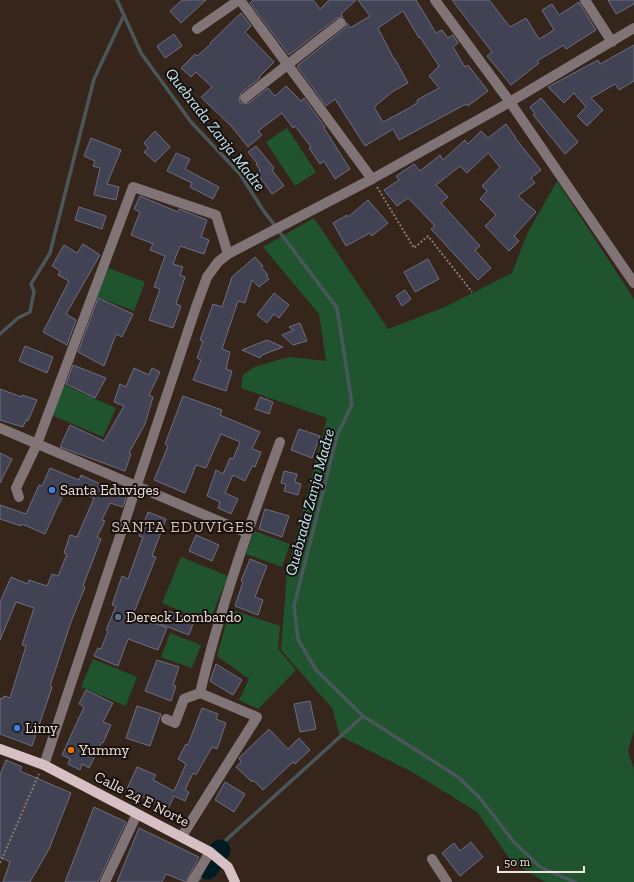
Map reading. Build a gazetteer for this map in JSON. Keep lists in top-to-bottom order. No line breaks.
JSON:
{"streets":{"main road":["Calle 24 E Norte"]},"districts":["SANTA EDUVIGES"],"water":["Quebrada Zanja Madre"],"places":["Santa Eduviges","Dereck Lombardo","Limy","Yummy"],"scale_bar":"50 m"}
